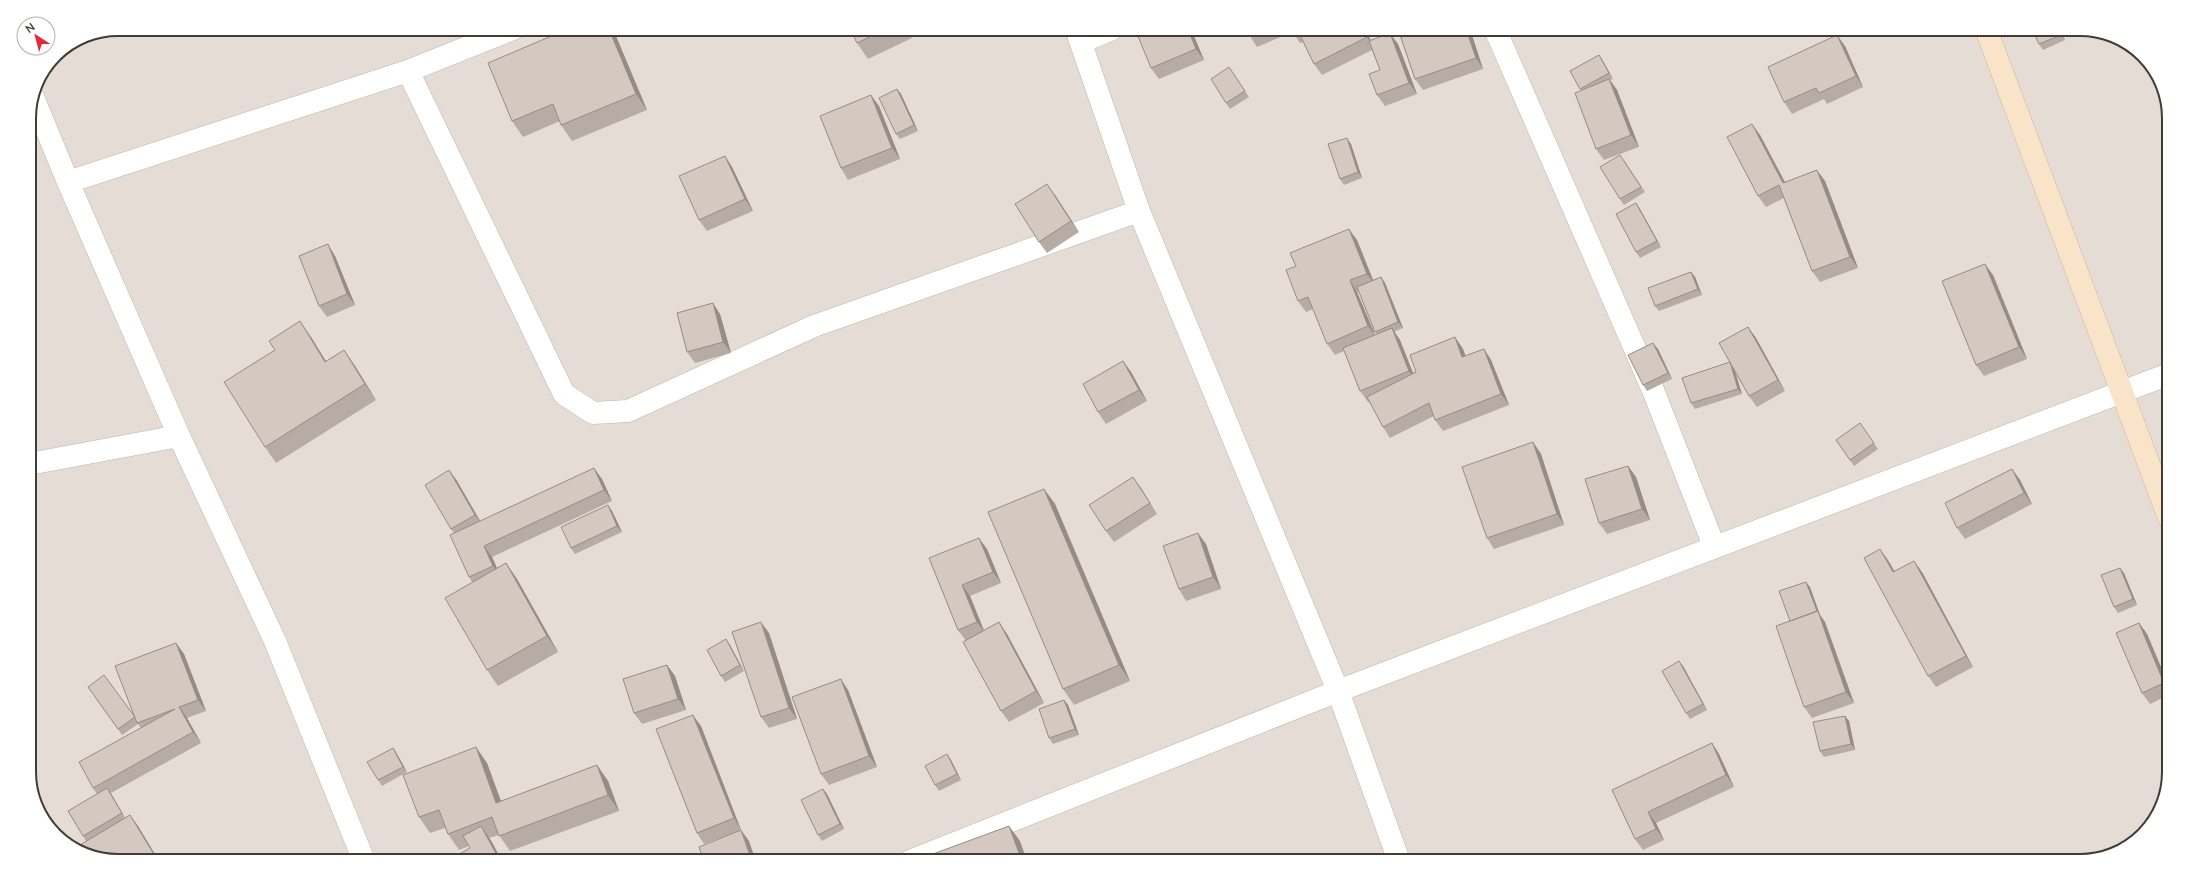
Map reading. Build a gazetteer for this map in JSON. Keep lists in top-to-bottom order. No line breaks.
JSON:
{"north":"top left"}
